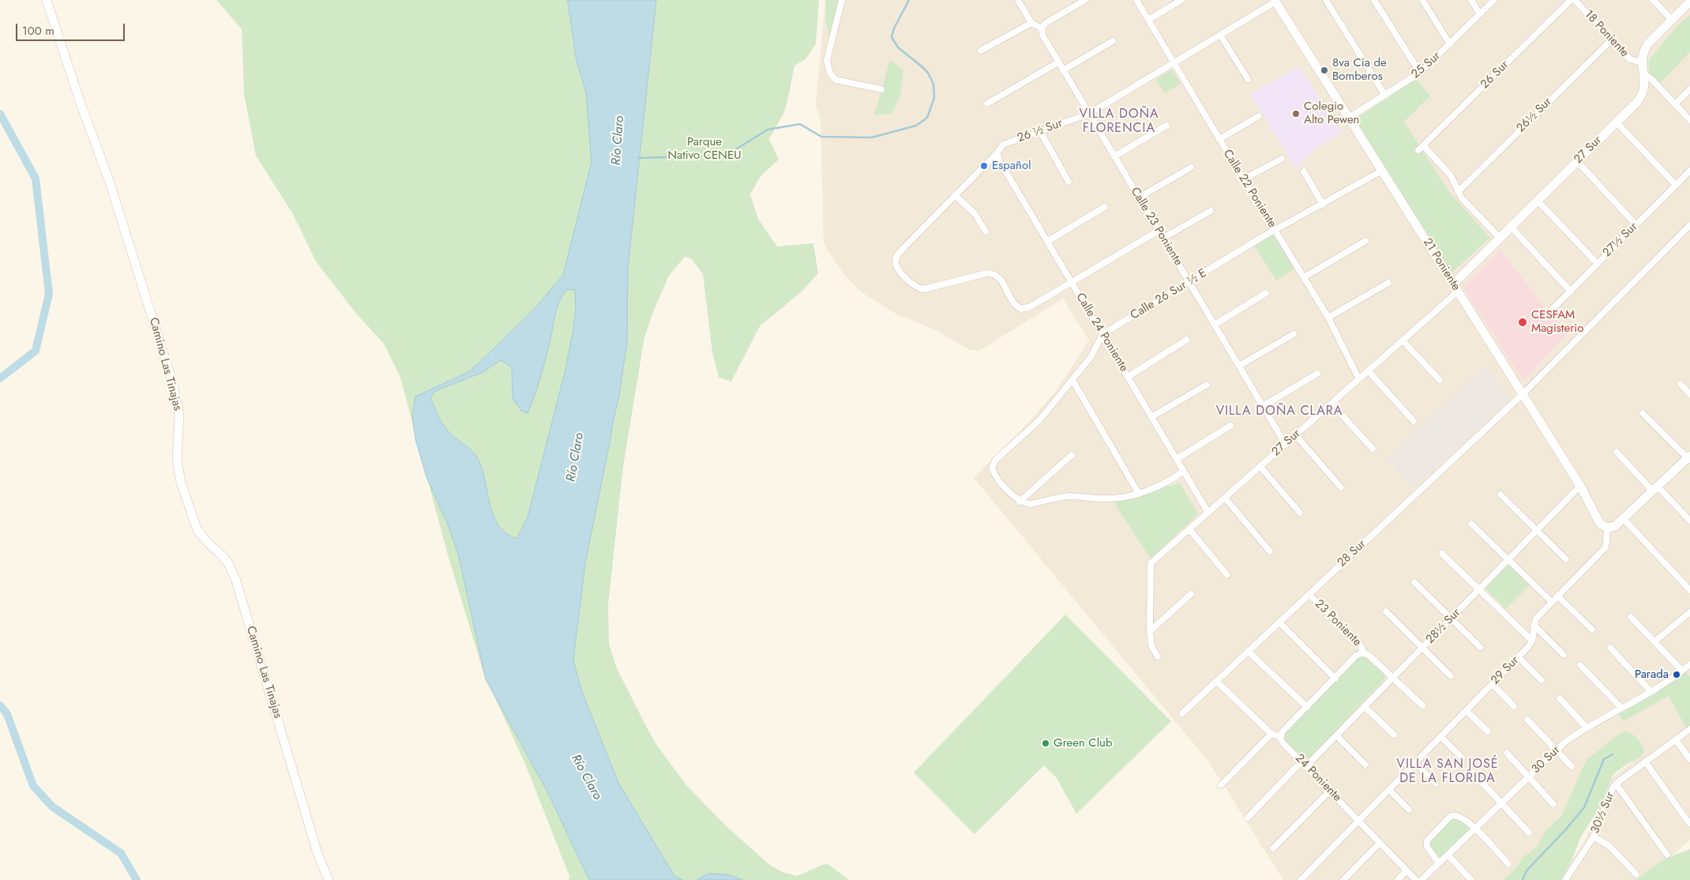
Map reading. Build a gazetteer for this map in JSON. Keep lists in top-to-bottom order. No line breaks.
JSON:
{"streets":{"street":["18 Poniente","25 Sur","26 Sur","26½ Sur","26 ½ Sur","27 Sur","Calle 22 Poniente","Calle 23 Poniente","27½ Sur","21 Poniente","Calle 26 Sur ½ E","Calle 24 Poniente","Camino Las Tinajas","28 Sur","23 Poniente","28½ Sur","29 Sur","30 Sur","24 Poniente","30½ Sur"]},"crossings":[["18 Poniente","26½ Sur"],["18 Poniente","27 Sur"],["25 Sur","21 Poniente"],["26 Sur","26½ Sur"],["26 ½ Sur","Calle 22 Poniente"],["26 ½ Sur","Calle 23 Poniente"],["26 ½ Sur","21 Poniente"],["26 ½ Sur","Calle 24 Poniente"],["27 Sur","Calle 22 Poniente"],["27 Sur","Calle 23 Poniente"],["27 Sur","21 Poniente"],["27 Sur","Calle 24 Poniente"],["Calle 22 Poniente","Calle 26 Sur ½ E"],["Calle 23 Poniente","Calle 26 Sur ½ E"],["21 Poniente","Calle 26 Sur ½ E"],["21 Poniente","28 Sur"],["21 Poniente","28½ Sur"],["Calle 26 Sur ½ E","Calle 24 Poniente"],["28 Sur","23 Poniente"],["23 Poniente","28½ Sur"],["28½ Sur","24 Poniente"],["29 Sur","24 Poniente"]],"districts":["VILLA DOÑA FLORENCIA","VILLA DOÑA CLARA","VILLA SAN JOSÉ DE LA FLORIDA"],"water":["Río Claro"],"parks":["Parque Nativo CENEU"],"places":["8va Cia de Bomberos","Colegio Alto Pewen","Español","CESFAM Magisterio","Parada","Green Club"],"scale_bar":"100 m"}
